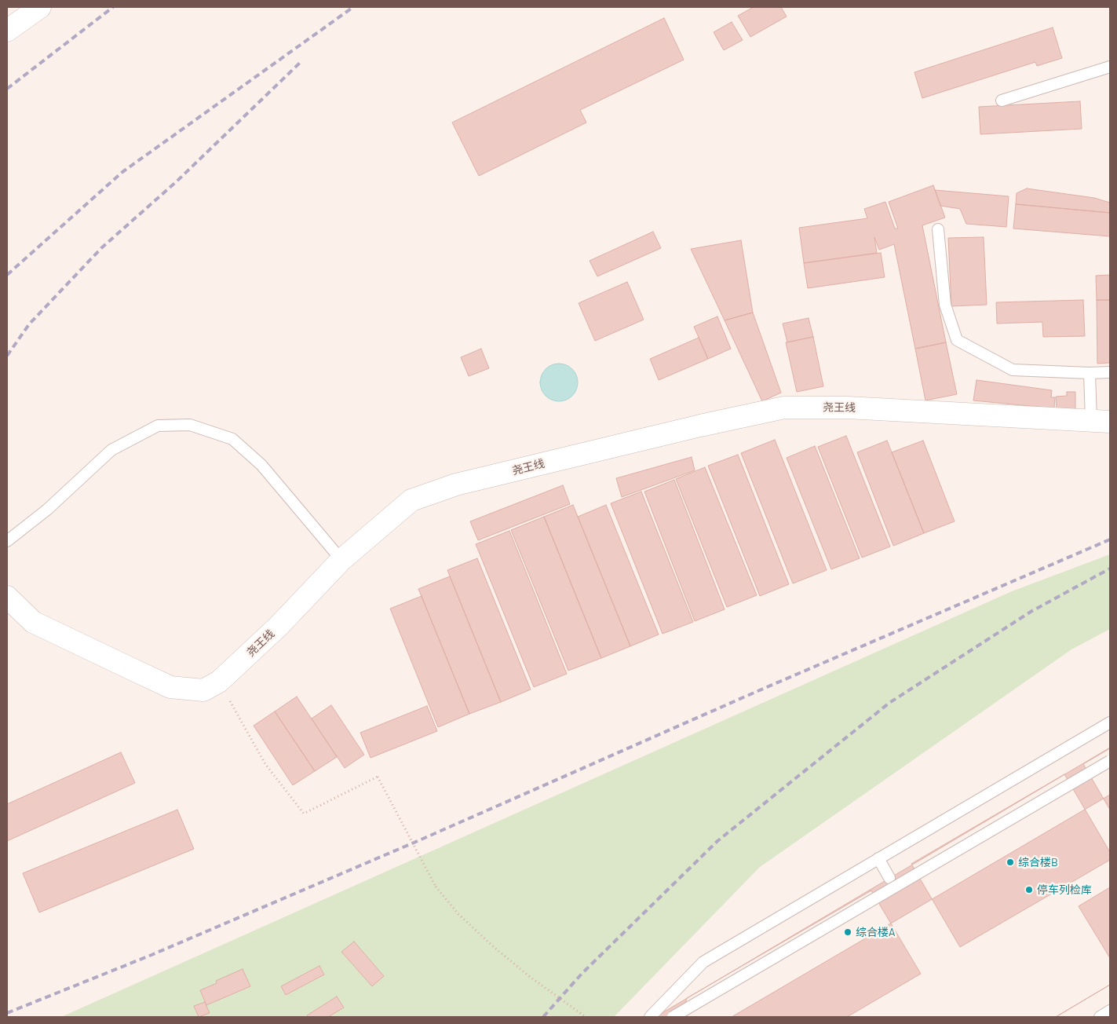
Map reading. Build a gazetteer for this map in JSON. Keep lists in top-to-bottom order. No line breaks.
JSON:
{"streets":{"street":["尧王线"]},"places":["综合楼B","停车列检库","综合楼A"]}
